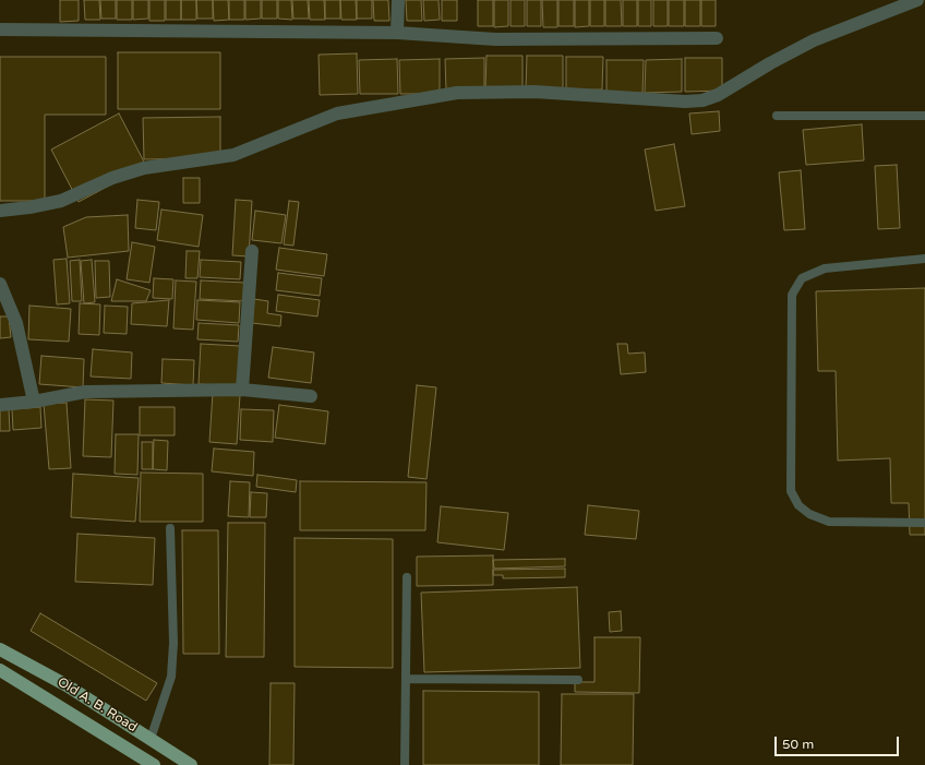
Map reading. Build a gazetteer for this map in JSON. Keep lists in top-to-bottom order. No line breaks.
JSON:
{"streets":{"main road":["Old A. B. Road"]},"scale_bar":"50 m"}
